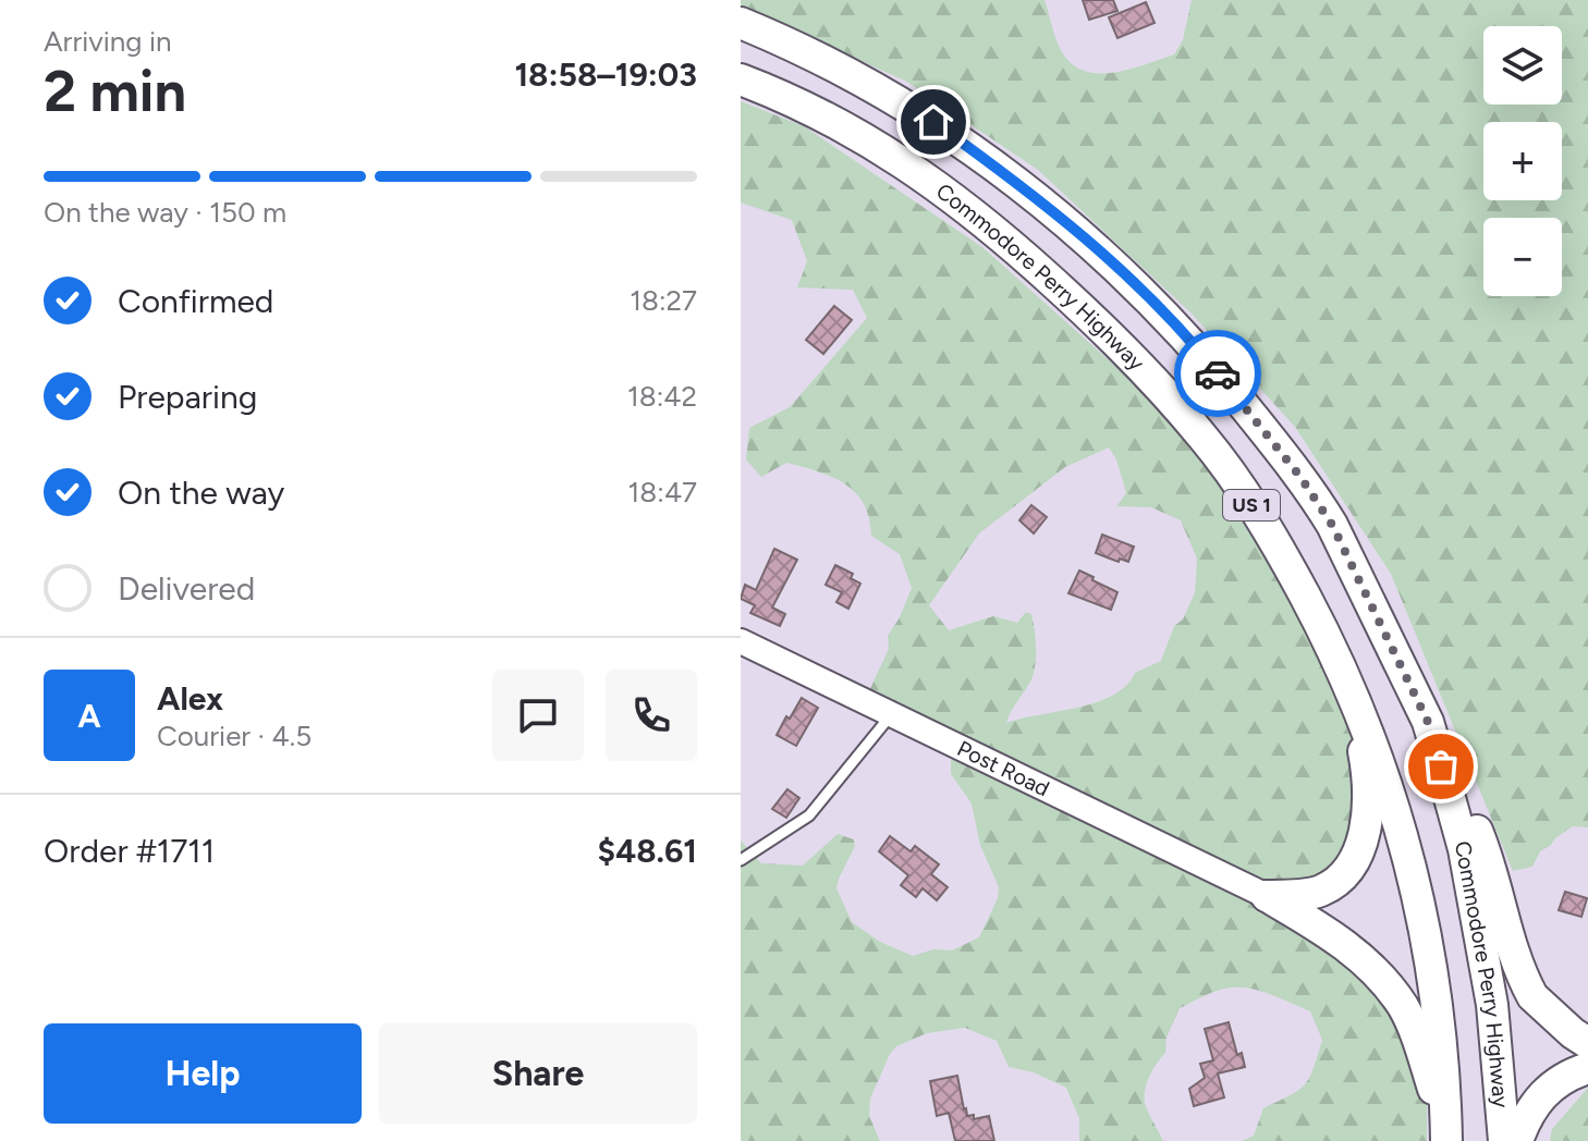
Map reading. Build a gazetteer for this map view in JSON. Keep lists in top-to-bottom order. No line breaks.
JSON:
{"streets":{"highway":["Commodore Perry Highway","US 1"],"street":["Post Road"]},"page":{"heading":["2 min","Arriving in","18:58–19:03"],"panel":["Alex","Courier · 4.5","Order #1711","$48.61"],"map_buttons":["+","−"],"bar":"On the way · 150 m","list":[["Confirmed","18:27"],["Preparing","18:42"],["On the way","18:47"],"Delivered"],"round":"A","buttons":["Help","Share"]}}
